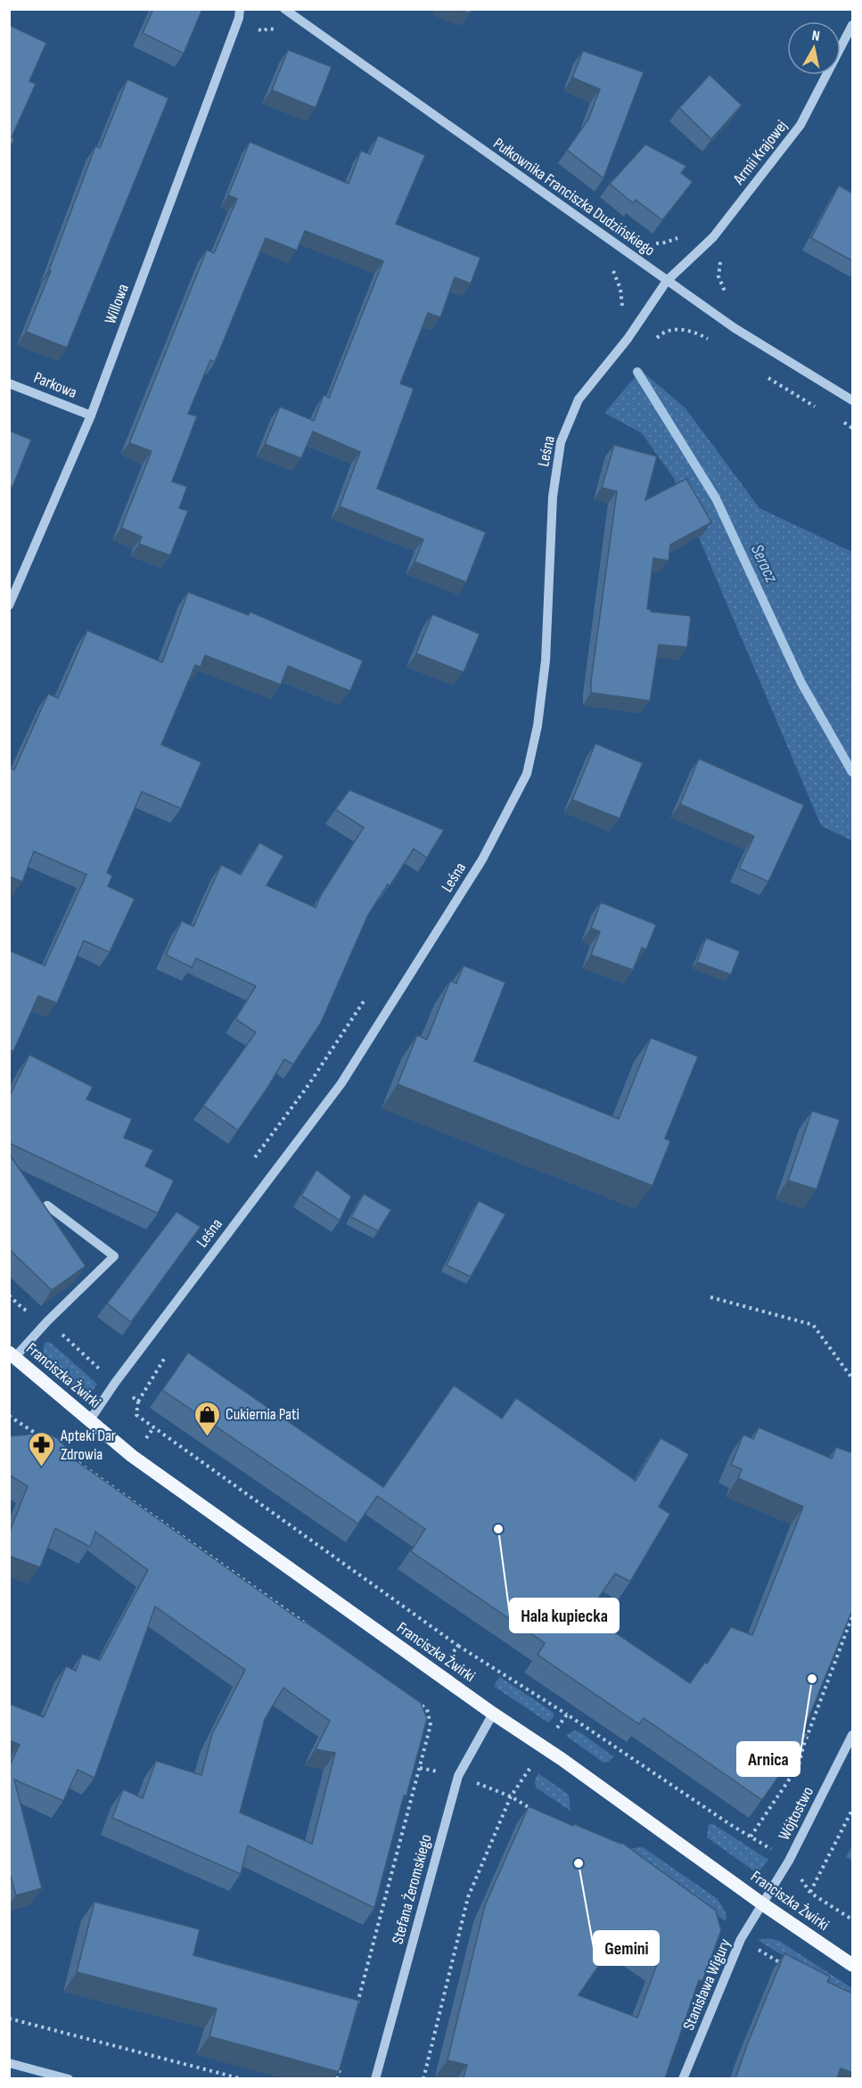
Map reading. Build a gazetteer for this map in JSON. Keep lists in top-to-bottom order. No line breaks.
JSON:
{"streets":{"main road":["Franciszka Żwirki"],"street":["Armii Krajowej","Pułkownika Franciszka Dudzińskiego","Willowa","Parkowa","Leśna","Wójtostwo","Stefana Żeromskiego","Stanisława Wigury"]},"crossings":[["Armii Krajowej","Pułkownika Franciszka Dudzińskiego"],["Armii Krajowej","Leśna"],["Pułkownika Franciszka Dudzińskiego","Leśna"],["Willowa","Parkowa"],["Leśna","Franciszka Żwirki"],["Franciszka Żwirki","Wójtostwo"],["Franciszka Żwirki","Stefana Żeromskiego"],["Franciszka Żwirki","Stanisława Wigury"],["Wójtostwo","Stanisława Wigury"]],"water":["Seracz"],"places":{"shop":["Cukiernia Pati"],"pharmacy":["Apteki Dar Zdrowia"],"other":["Hala kupiecka","Arnica","Gemini"]},"north":"top"}
